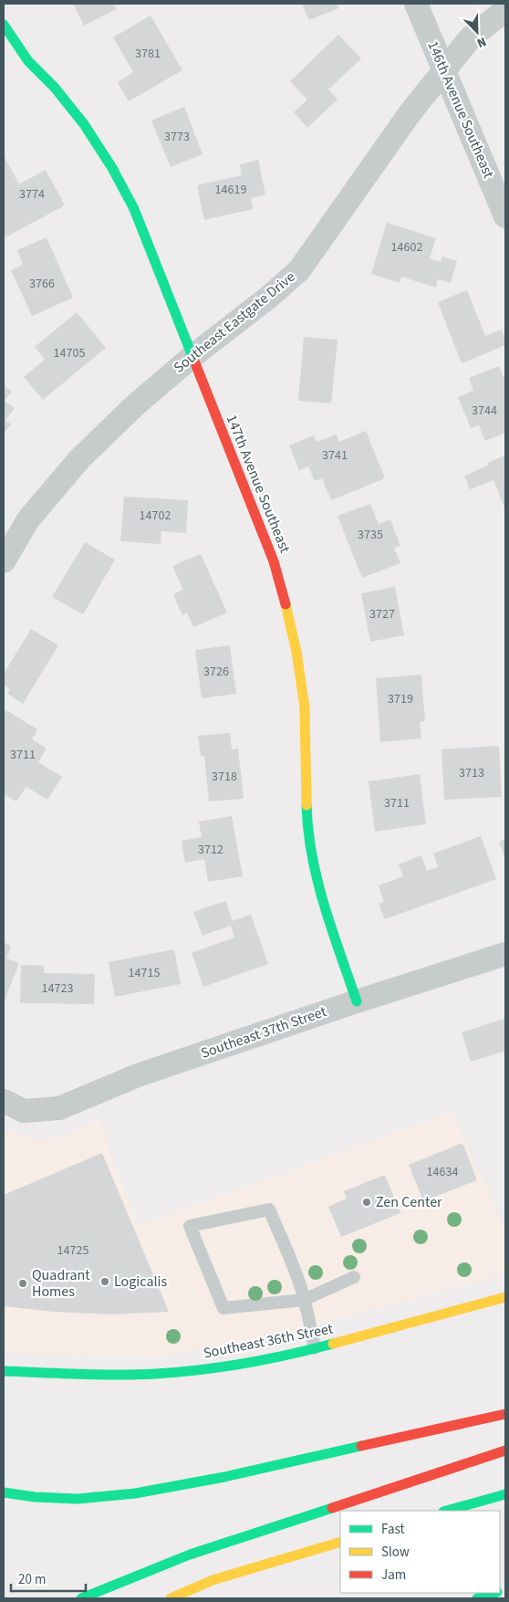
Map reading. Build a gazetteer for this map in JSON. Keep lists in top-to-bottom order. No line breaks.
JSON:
{"streets":{"main road":["147th Avenue Southeast","Southeast 36th Street"],"street":["146th Avenue Southeast","Southeast Eastgate Drive","Southeast 37th Street"]},"crossings":[["146th Avenue Southeast","Southeast Eastgate Drive"],["Southeast Eastgate Drive","147th Avenue Southeast"],["147th Avenue Southeast","Southeast 37th Street"]],"places":["Zen Center","Logicalis","Quadrant Homes"],"house_numbers":["3781","3773","14619","3774","14602","3766","14705","3744","3741","14702","3735","3727","3726","3719","3711","3713","3718","3711","3712","14715","14723","14634","14725"],"legend":["Fast","Slow","Jam"],"scale_bar":"20 m","north":"bottom right"}
